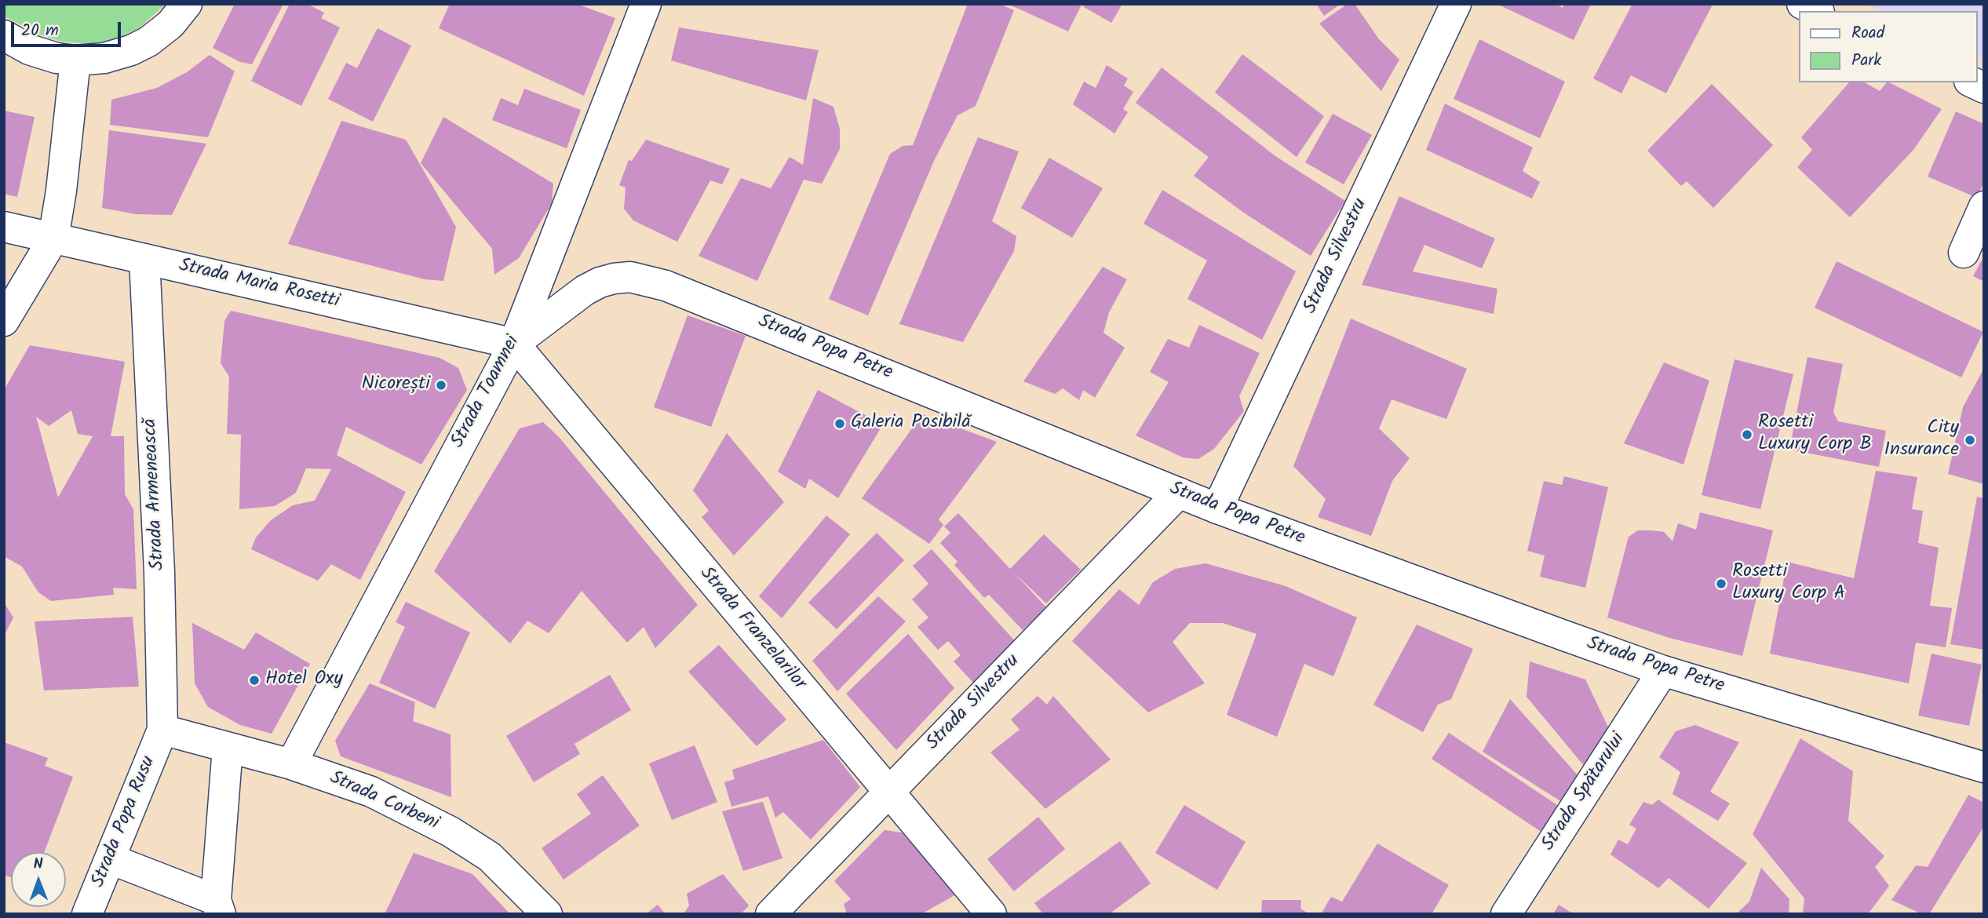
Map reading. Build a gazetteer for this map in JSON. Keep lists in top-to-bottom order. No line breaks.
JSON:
{"streets":{"street":["Strada Silvestru","Strada Maria Rosetti","Strada Popa Petre","Strada Toamnei","Strada Armenească","Strada Franzelarilor","Strada Spătarului","Strada Corbeni","Strada Popa Rusu"]},"crossings":[["Strada Silvestru","Strada Popa Petre"],["Strada Silvestru","Strada Franzelarilor"],["Strada Maria Rosetti","Strada Popa Petre"],["Strada Maria Rosetti","Strada Toamnei"],["Strada Maria Rosetti","Strada Armenească"],["Strada Maria Rosetti","Strada Franzelarilor"],["Strada Popa Petre","Strada Toamnei"],["Strada Popa Petre","Strada Franzelarilor"],["Strada Popa Petre","Strada Spătarului"],["Strada Toamnei","Strada Franzelarilor"],["Strada Toamnei","Strada Corbeni"],["Strada Armenească","Strada Corbeni"],["Strada Armenească","Strada Popa Rusu"],["Strada Corbeni","Strada Popa Rusu"]],"places":["Nicorești","Galeria Posibilă","Rosetti Luxury Corp B","City Insurance","Rosetti Luxury Corp A","Hotel Oxy"],"legend":["Road","Park"],"scale_bar":"20 m","north":"top"}
